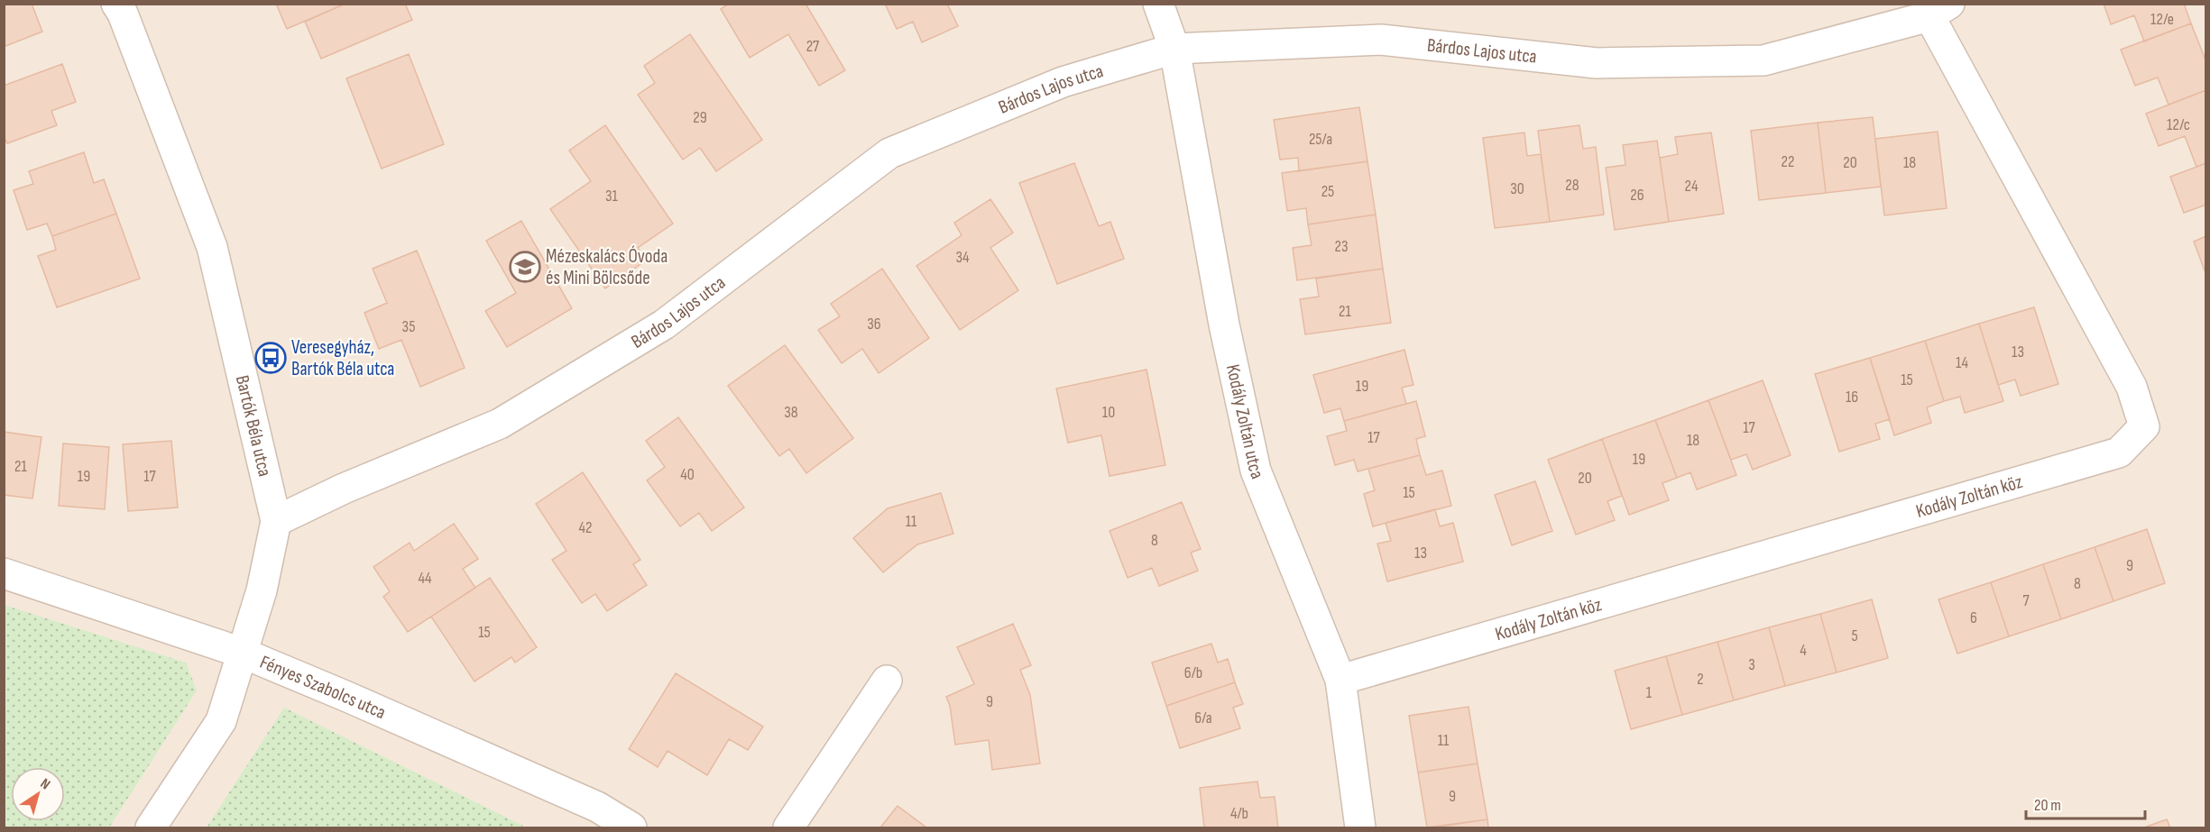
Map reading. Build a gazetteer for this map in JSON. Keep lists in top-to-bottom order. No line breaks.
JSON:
{"streets":{"street":["Bárdos Lajos utca","Kodály Zoltán utca","Bartók Béla utca","Kodály Zoltán köz","Fényes Szabolcs utca"]},"crossings":[["Bárdos Lajos utca","Kodály Zoltán utca"],["Bárdos Lajos utca","Bartók Béla utca"],["Bárdos Lajos utca","Kodály Zoltán köz"],["Kodály Zoltán utca","Kodály Zoltán köz"],["Bartók Béla utca","Fényes Szabolcs utca"]],"places":{"school or university":["Mézeskalács Óvoda és Mini Bölcsőde"],"bus stop":["Veresegyház, Bartók Béla utca"]},"house_numbers":["12/e","27","29","12/c","25/a","22","20","18","28","24","30","25","26","31","23","34","21","36","35","13","14","15","19","16","38","10","17","17","18","19","21","40","19","17","20","15","11","42","8","13","9","44","8","7","6","15","5","4","3","6/b","2","1","9","6/a","11","9","4/b"],"scale_bar":"20 m","north":"top right"}
